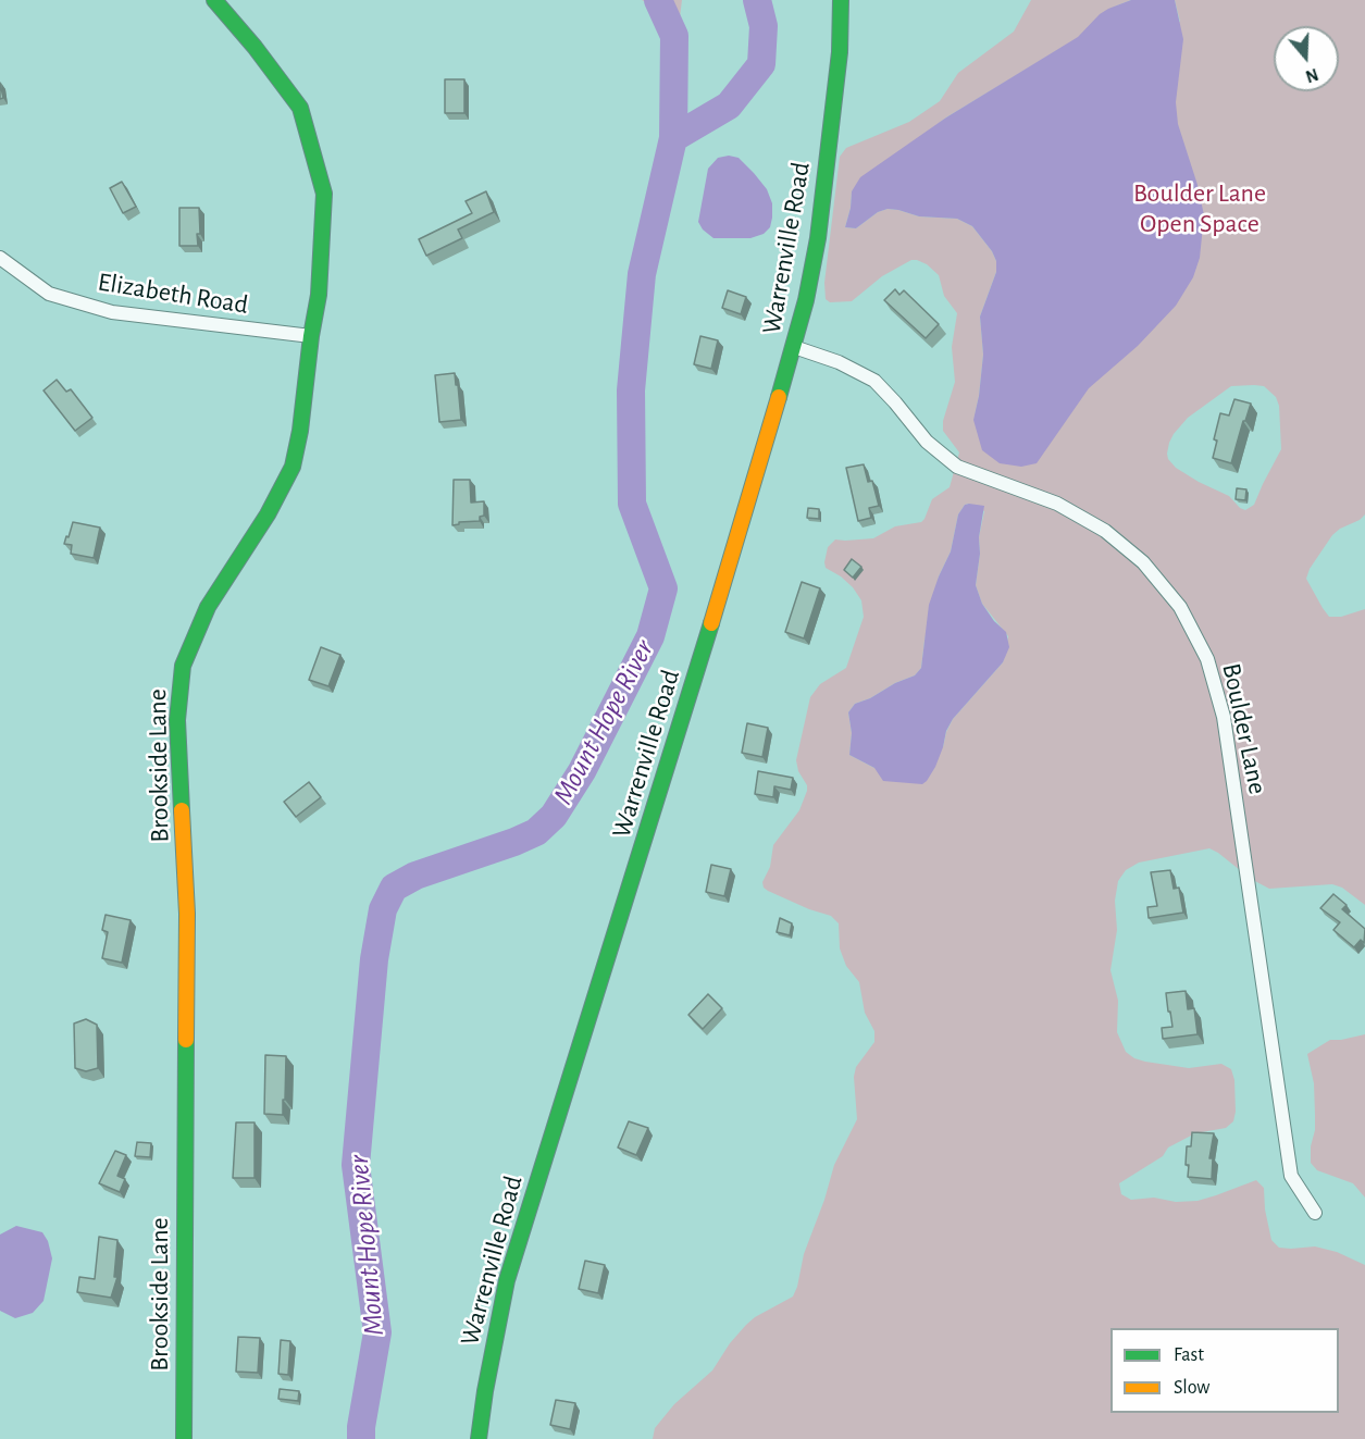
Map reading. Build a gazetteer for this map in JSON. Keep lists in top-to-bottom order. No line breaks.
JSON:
{"streets":{"street":["Warrenville Road","Elizabeth Road","Boulder Lane","Brookside Lane"]},"crossings":[["Warrenville Road","Boulder Lane"],["Elizabeth Road","Brookside Lane"]],"water":["Mount Hope River"],"parks":["Boulder Lane Open Space"],"legend":["Fast","Slow"],"north":"bottom"}
